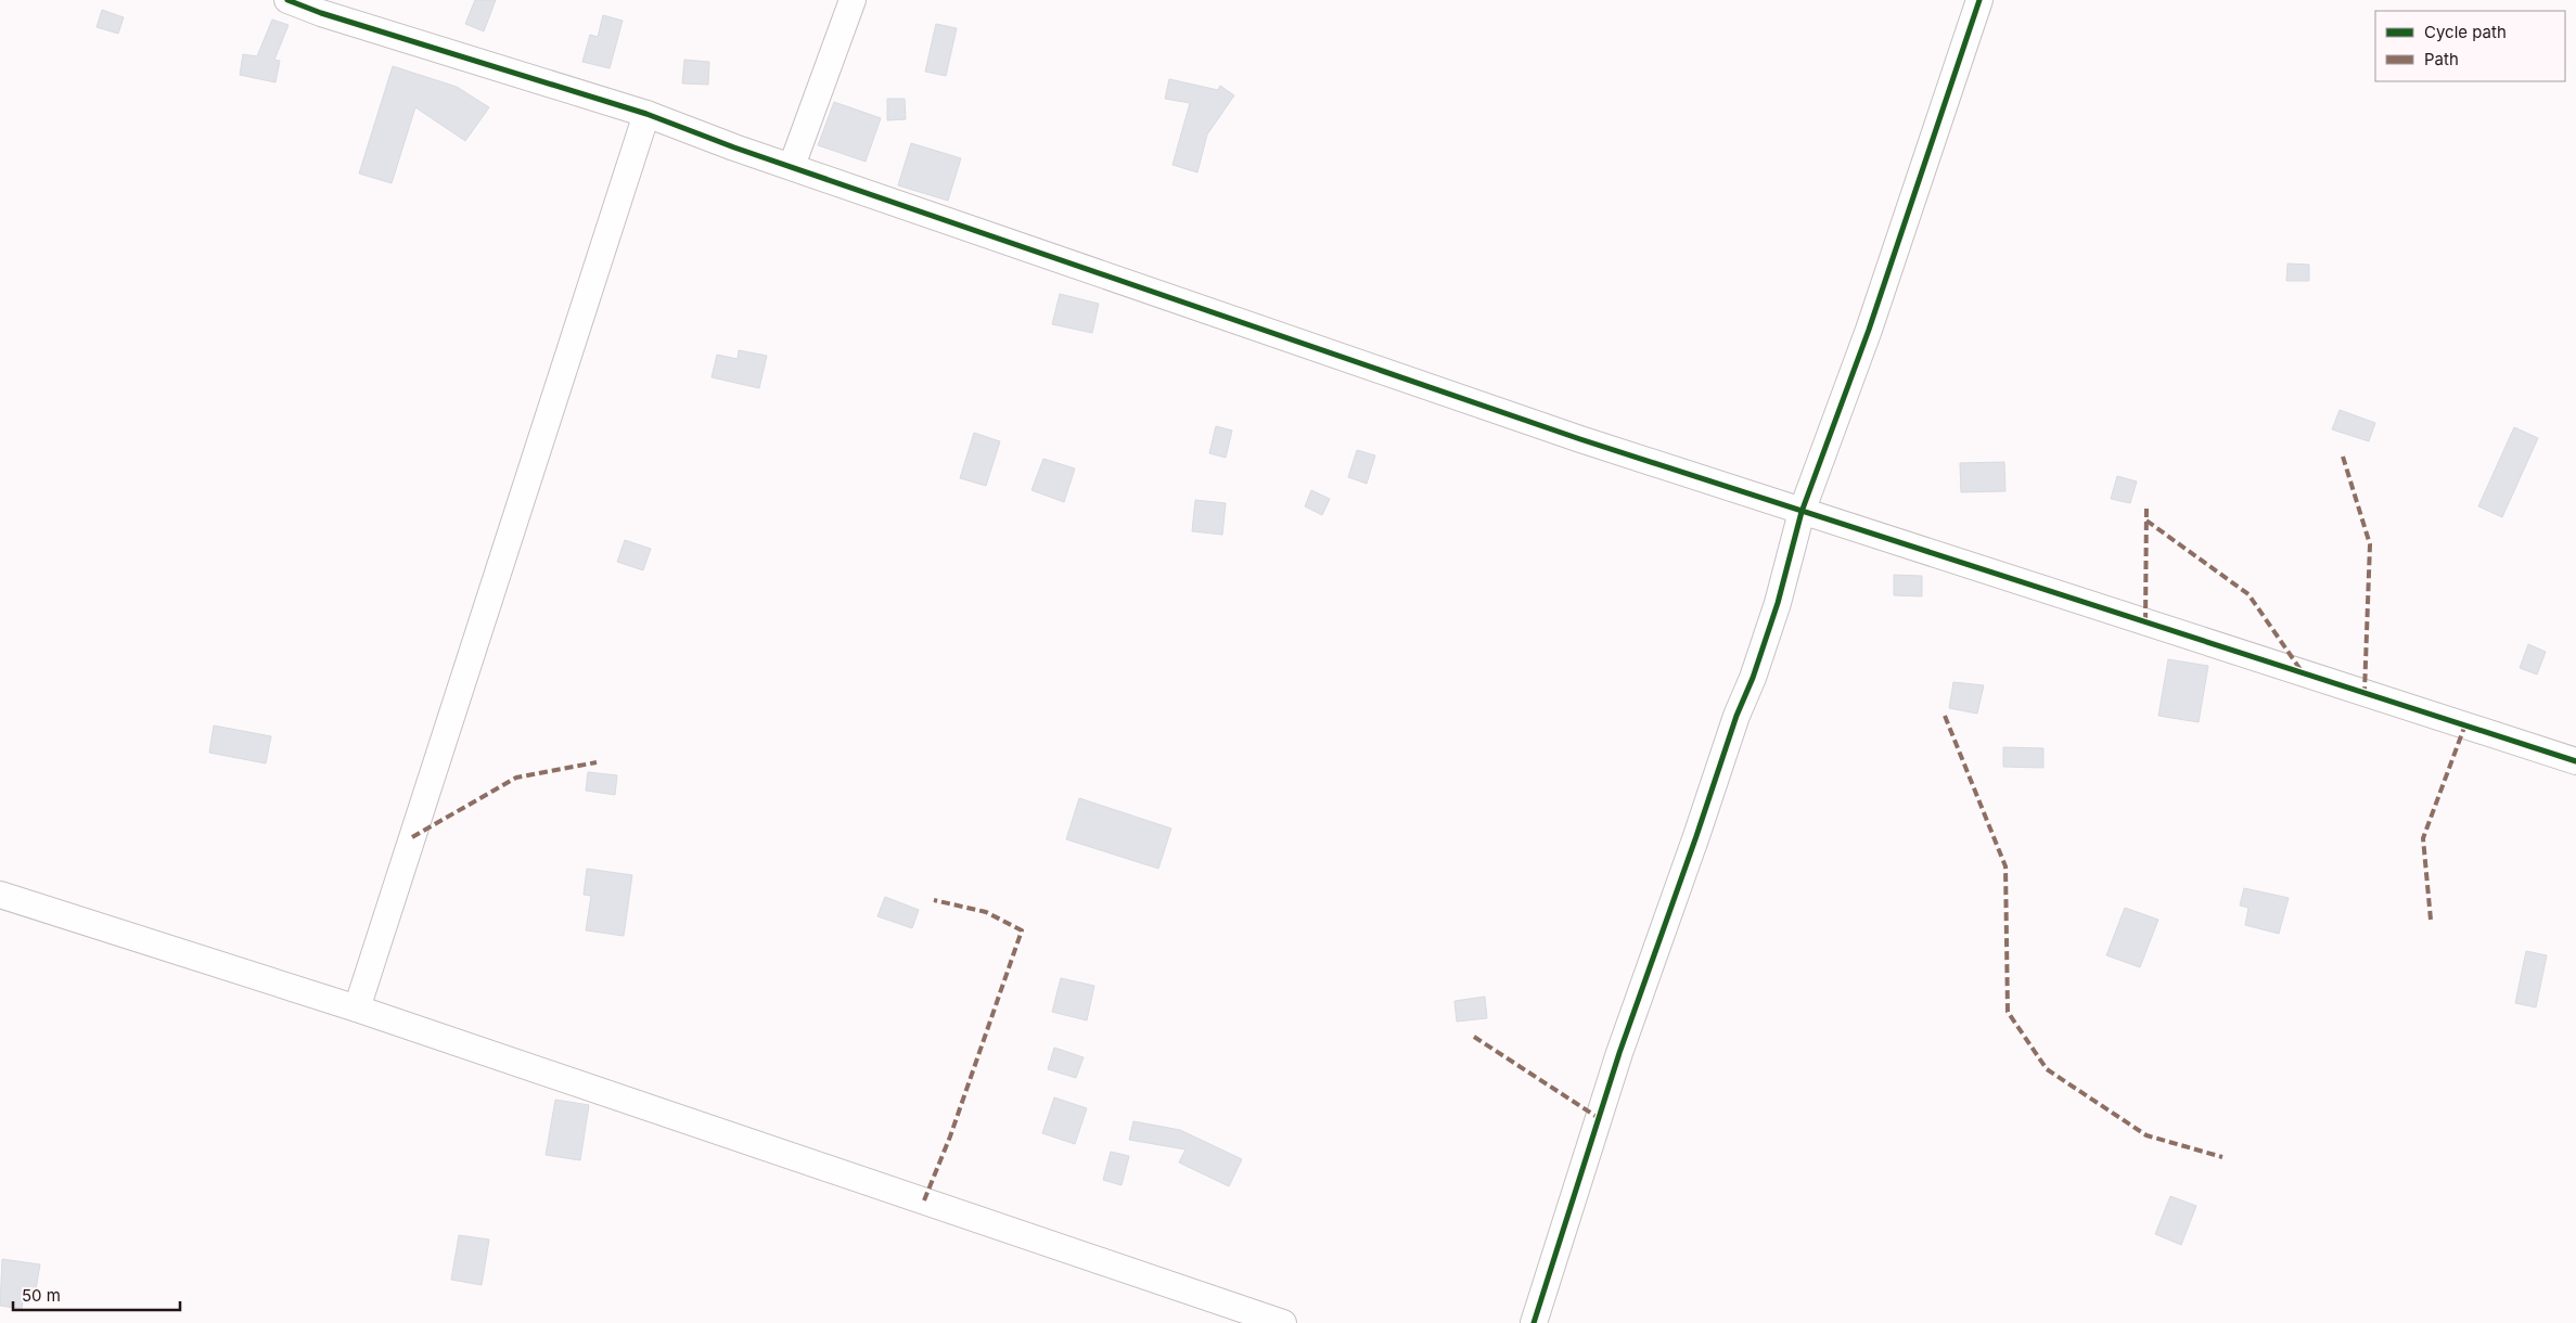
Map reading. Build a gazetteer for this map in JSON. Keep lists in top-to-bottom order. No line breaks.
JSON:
{"legend":["Cycle path","Path"],"scale_bar":"50 m"}
